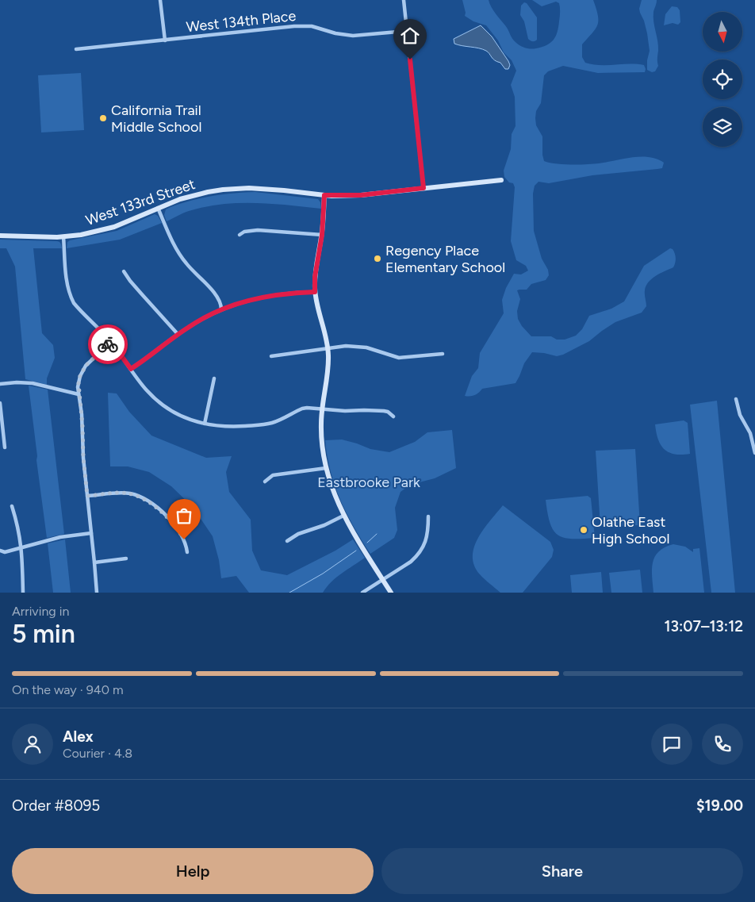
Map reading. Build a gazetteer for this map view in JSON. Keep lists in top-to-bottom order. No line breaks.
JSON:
{"streets":{"street":["West 134th Place","West 133rd Street"]},"parks":["Eastbrooke Park"],"places":["California Trail Middle School","Regency Place Elementary School","Olathe East High School"],"north":"bottom","page":{"heading":["5 min","Arriving in","13:07–13:12"],"panel":["Alex","Courier · 4.8","Order #8095","$19.00"],"bar":"On the way · 940 m","buttons":["Help","Share"]}}
